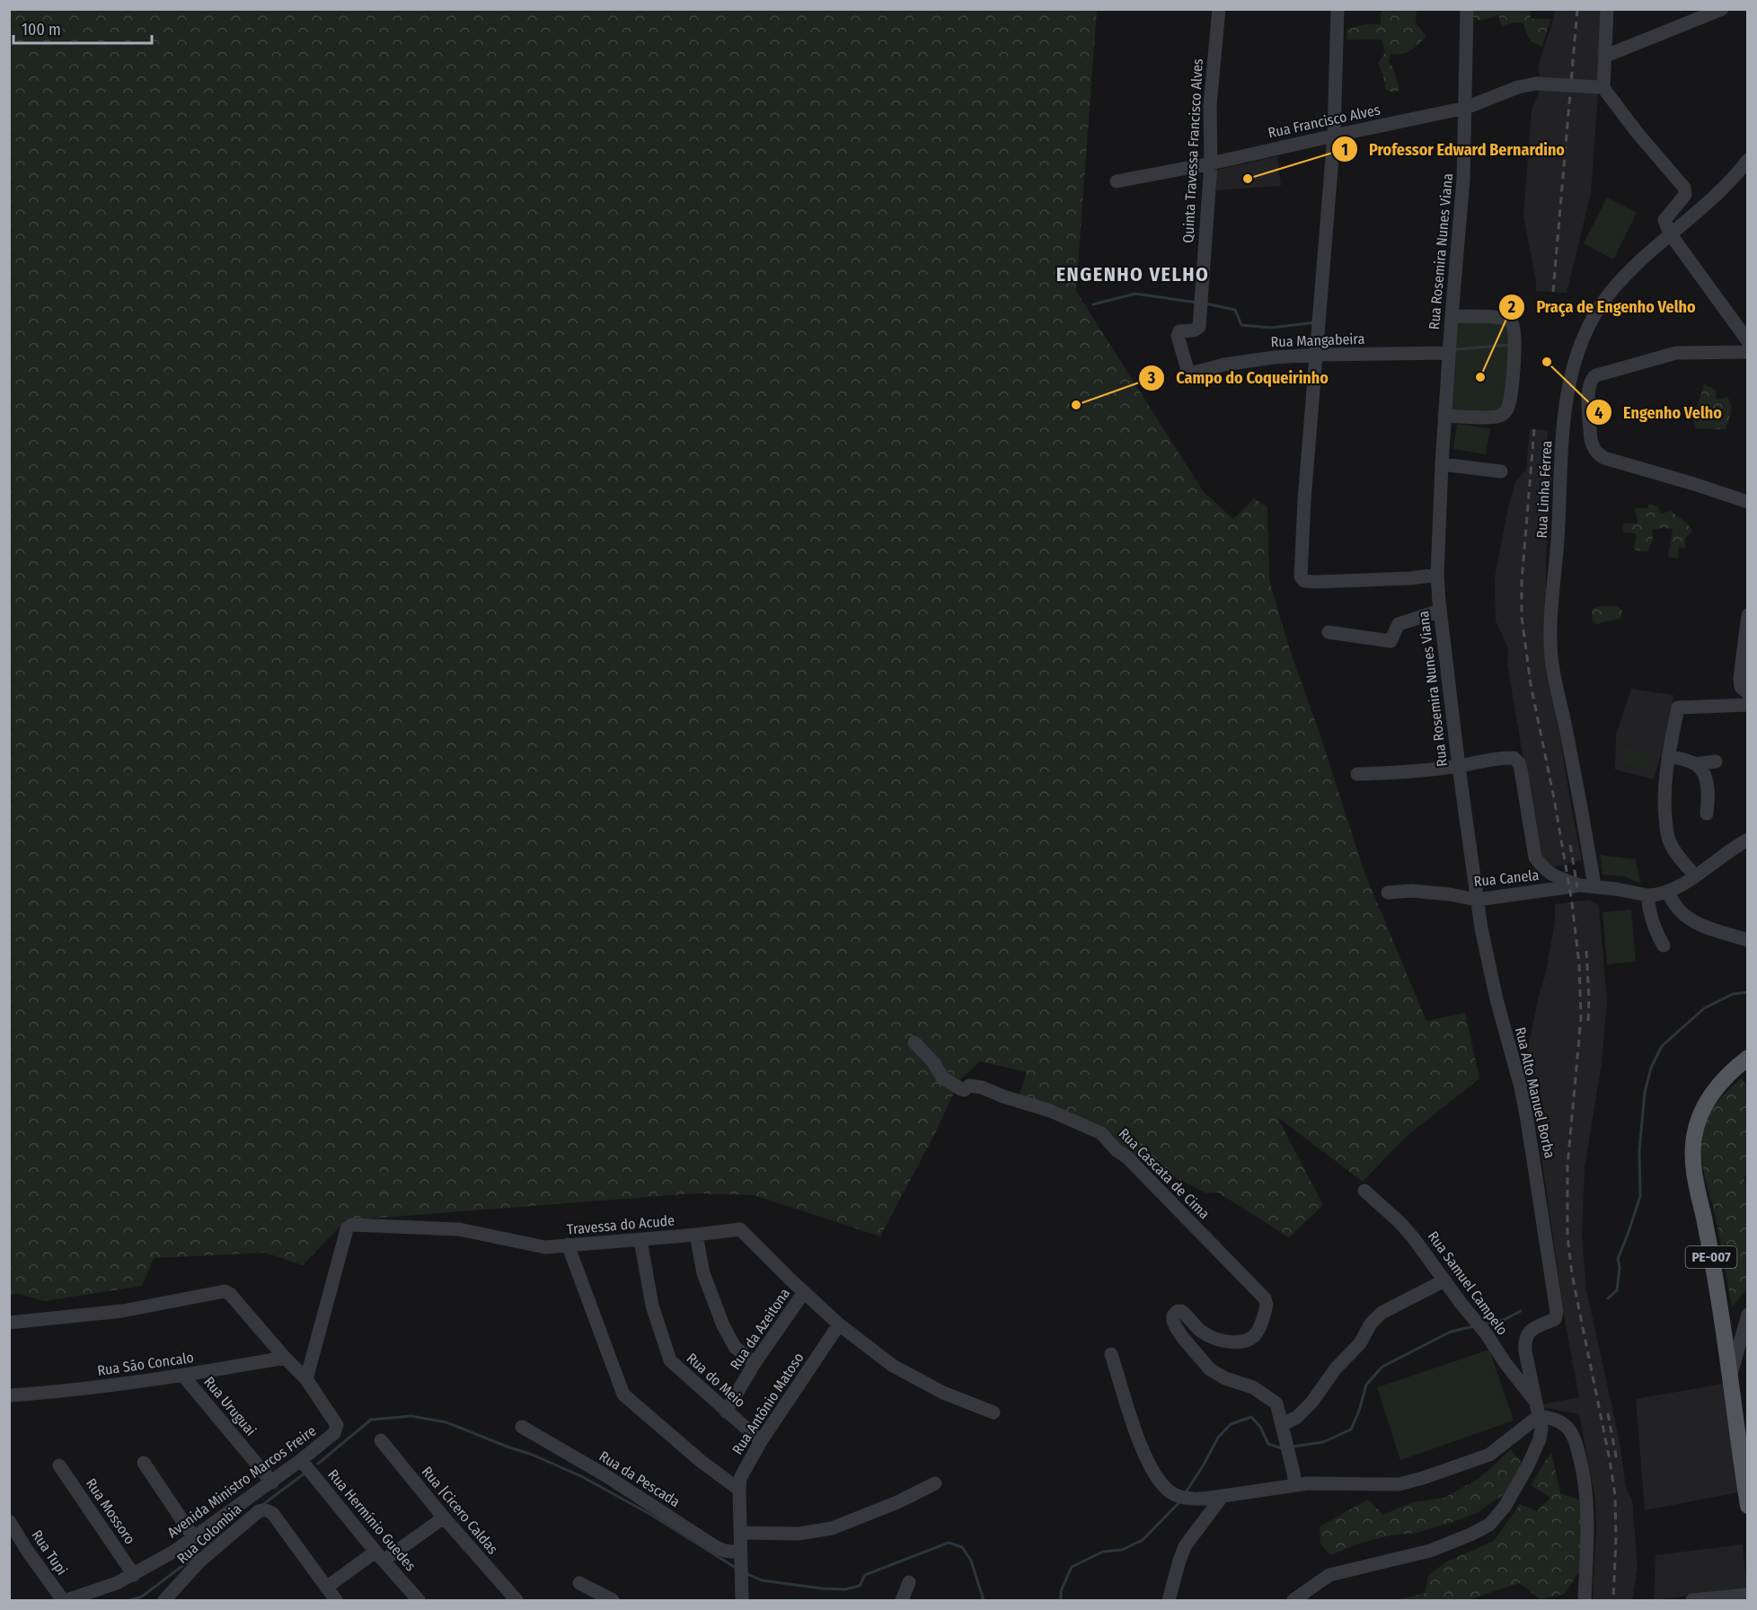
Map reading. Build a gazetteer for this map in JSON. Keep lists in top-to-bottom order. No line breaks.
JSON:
{"streets":{"main road":["PE-007"],"street":["Rua Francisco Alves","Quinta Travessa Francisco Alves","Rua Rosemira Nunes Viana","Rua Mangabeira","Rua Linha Férrea","Rua Canela","Rua Alto Manuel Borba","Rua Cascata de Cima","Travessa do Acude","Rua Samuel Campelo","Rua da Azeitona","Rua São Concalo","Rua do Meio","Rua Antônio Matoso","Rua Uruguai","Rua da Pescada","Avenida Ministro Marcos Freire","Rua |Cicero Caldas","Rua Mossoro","Rua Hermínio Guedes","Rua Colombia","Rua Tupi"]},"crossings":[["Rua Francisco Alves","Quinta Travessa Francisco Alves"],["Rua Francisco Alves","Rua Rosemira Nunes Viana"],["Quinta Travessa Francisco Alves","Rua Mangabeira"],["Rua Rosemira Nunes Viana","Rua Mangabeira"],["Rua Rosemira Nunes Viana","Rua Alto Manuel Borba"],["Rua Canela","Rua Alto Manuel Borba"],["Rua Alto Manuel Borba","Rua Samuel Campelo"],["Travessa do Acude","Rua da Azeitona"],["Travessa do Acude","Rua do Meio"],["Travessa do Acude","Rua Antônio Matoso"],["Travessa do Acude","Avenida Ministro Marcos Freire"],["Rua da Azeitona","Rua do Meio"],["Rua São Concalo","Rua Uruguai"],["Rua São Concalo","Avenida Ministro Marcos Freire"],["Rua do Meio","Rua Antônio Matoso"],["Rua Antônio Matoso","Rua da Pescada"],["Rua Uruguai","Avenida Ministro Marcos Freire"],["Avenida Ministro Marcos Freire","Rua Mossoro"],["Avenida Ministro Marcos Freire","Rua Hermínio Guedes"],["Avenida Ministro Marcos Freire","Rua Tupi"]],"districts":["ENGENHO VELHO"],"places":["Professor Edward Bernardino","Engenho Velho","Praça de Engenho Velho","Campo do Coqueirinho"],"scale_bar":"100 m"}
